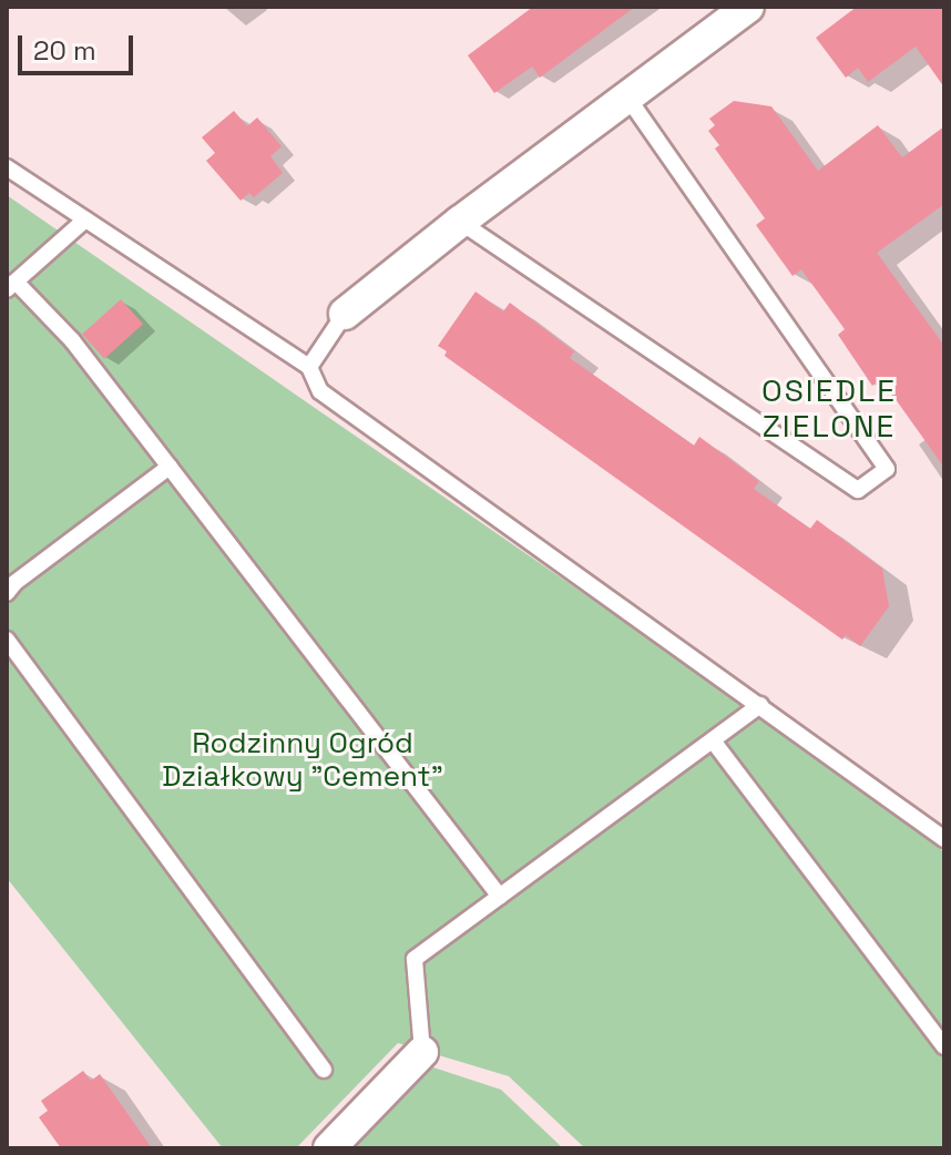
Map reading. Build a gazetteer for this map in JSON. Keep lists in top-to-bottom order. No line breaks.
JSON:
{"districts":["OSIEDLE ZIELONE"],"parks":["Rodzinny Ogród Działkowy \"Cement\""],"scale_bar":"20 m"}
